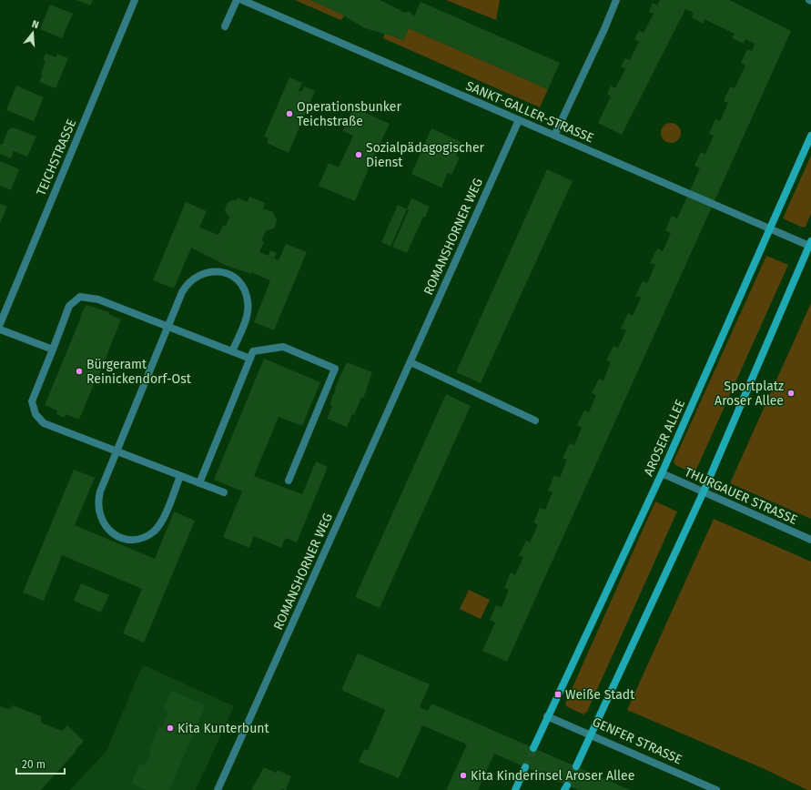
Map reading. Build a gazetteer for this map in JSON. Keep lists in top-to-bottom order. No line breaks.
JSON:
{"streets":{"main road":["AROSER ALLEE"],"street":["SANKT-GALLER-STRASSE","TEICHSTRASSE","ROMANSHORNER WEG","THURGAUER STRASSE","GENFER STRASSE"]},"crossings":[["SANKT-GALLER-STRASSE","ROMANSHORNER WEG"],["SANKT-GALLER-STRASSE","AROSER ALLEE"],["AROSER ALLEE","THURGAUER STRASSE"],["AROSER ALLEE","GENFER STRASSE"]],"places":{"other":["Operationsbunker Teichstraße","Sozialpädagogischer Dienst","Bürgeramt Reinickendorf-Ost","Sportplatz Aroser Allee","Kita Kunterbunt","Kita Kinderinsel Aroser Allee"],"transit":["Weiße Stadt"]},"scale_bar":"20 m","north":"top"}
